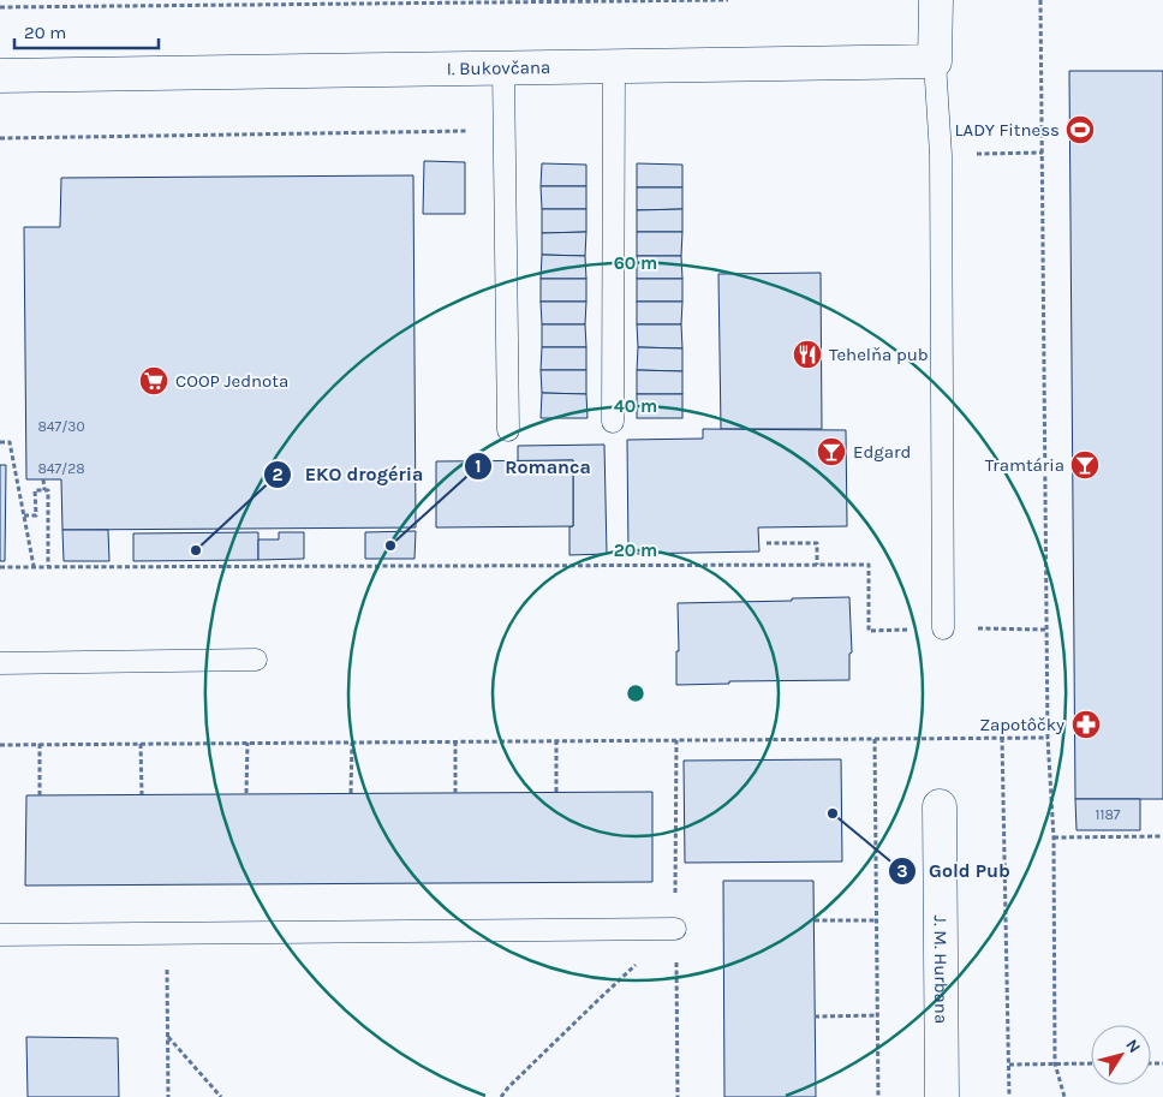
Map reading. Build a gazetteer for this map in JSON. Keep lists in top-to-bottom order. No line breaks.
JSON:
{"streets":{"street":["I. Bukovčana","J. M. Hurbana"]},"places":{"sports":["LADY Fitness"],"restaurant":["Tehelňa pub"],"supermarket":["COOP Jednota"],"bar":["Edgard","Tramtária"],"other":["Romanca","EKO drogéria","Gold Pub"],"pharmacy":["Zapotôčky"]},"house_numbers":["847/30","847/28","1187"],"scale_bar":"20 m","north":"top right","rings":["60 m","40 m","20 m"]}
